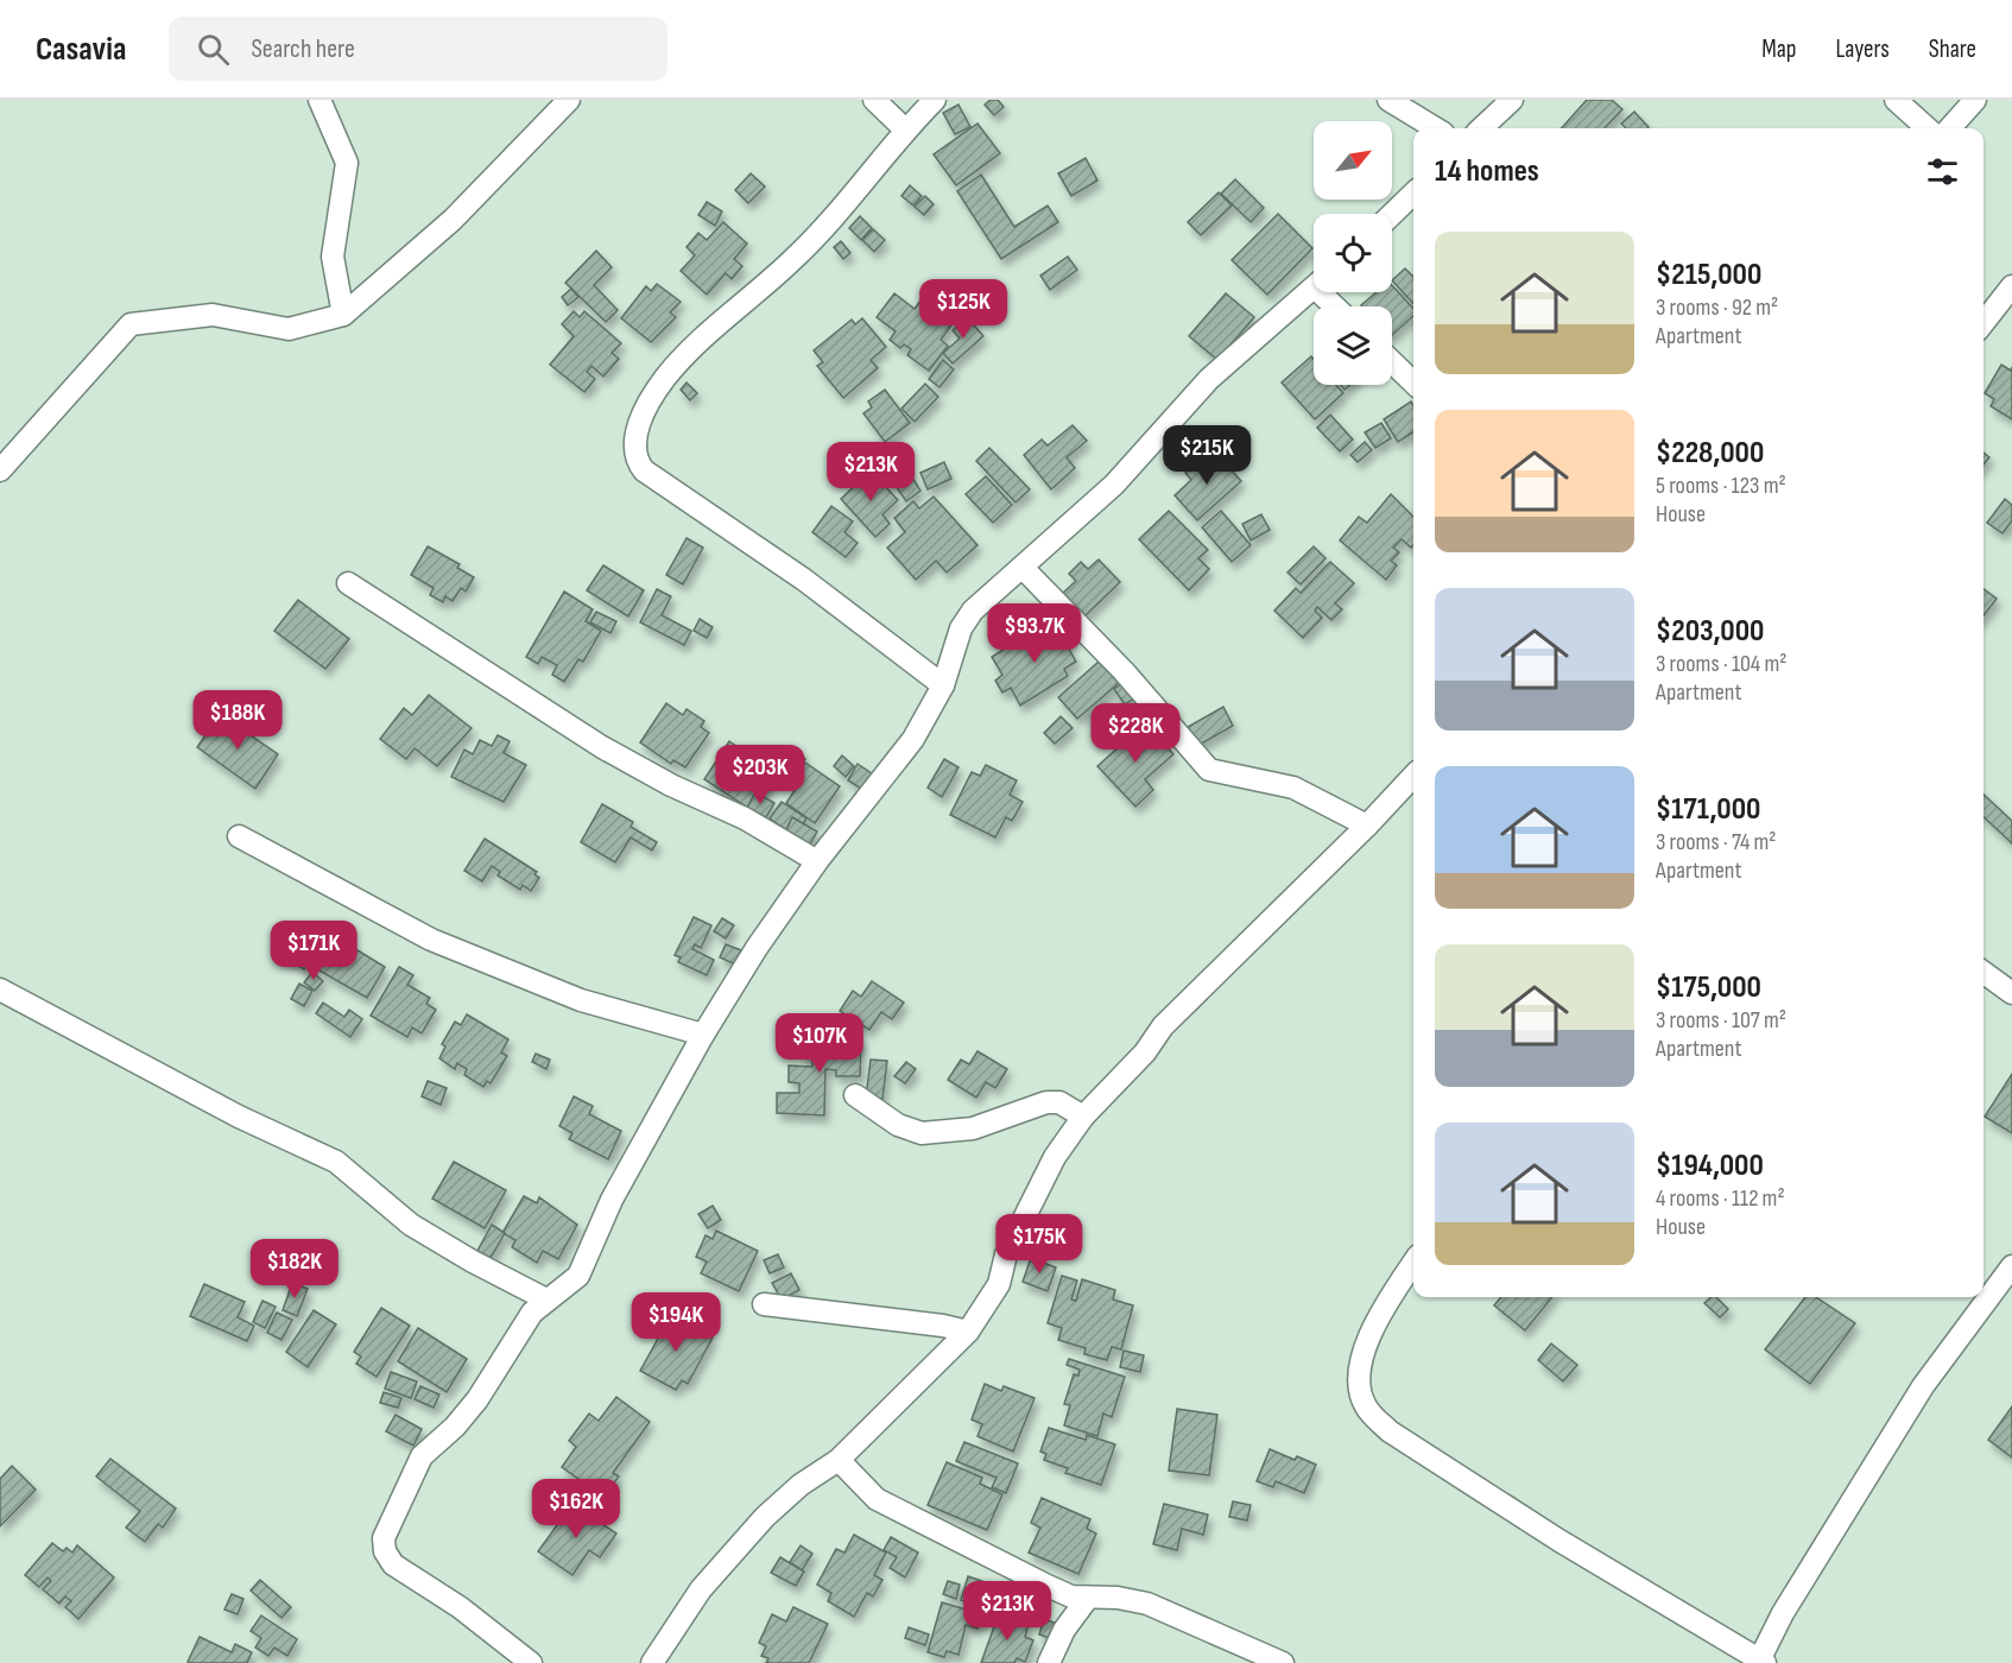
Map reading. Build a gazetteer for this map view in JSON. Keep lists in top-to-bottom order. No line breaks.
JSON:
{"north":"top right","page":{"header":"Casavia","search":"Search here","nav":["Map","Layers","Share"],"heading":"14 homes","list":[{"name":"$215,000","note":"3 rooms · 92 m² · Apartment"},{"name":"$228,000","note":"5 rooms · 123 m² · House"},{"name":"$203,000","note":"3 rooms · 104 m² · Apartment"},{"name":"$171,000","note":"3 rooms · 74 m² · Apartment"},{"name":"$175,000","note":"3 rooms · 107 m² · Apartment"},{"name":"$194,000","note":"4 rooms · 112 m² · House"}],"price":["$125K","$215K","$213K","$93.7K","$188K","$228K","$203K","$171K","$107K","$175K","$182K","$194K","$162K","$213K"]}}
